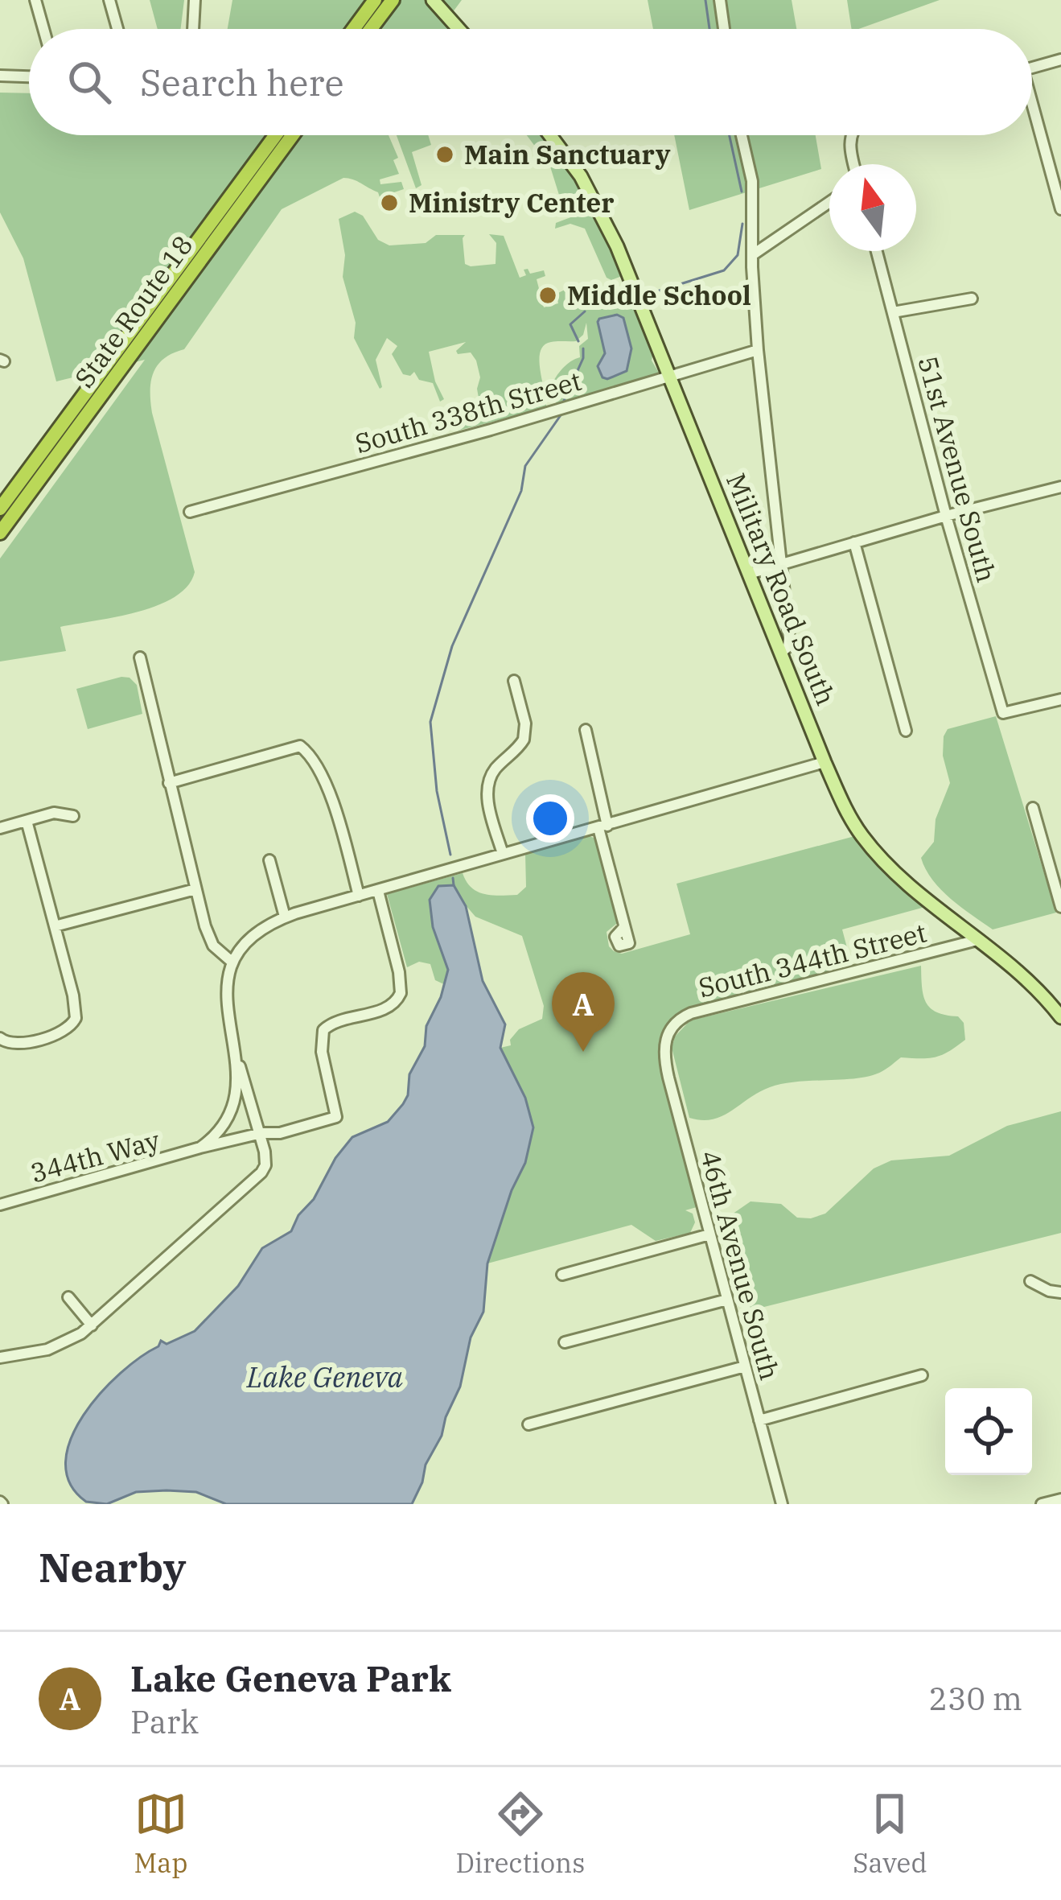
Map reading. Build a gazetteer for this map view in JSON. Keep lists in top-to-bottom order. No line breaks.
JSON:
{"streets":{"highway":["State Route 18"],"main road":["Military Road South"],"street":["South 338th Street","51st Avenue South","South 344th Street","344th Way","46th Avenue South"]},"crossings":[["South 338th Street","Military Road South"],["Military Road South","South 344th Street"],["South 344th Street","46th Avenue South"]],"water":["Lake Geneva"],"places":["Main Sanctuary","Ministry Center","Middle School"],"north":"top","page":{"search":"Search here","pins":"A","heading":"Nearby","list":[{"mark":"A","name":"Lake Geneva Park","note":"Park","value":"230 m"}],"nav":["Map","Directions","Saved"]}}
